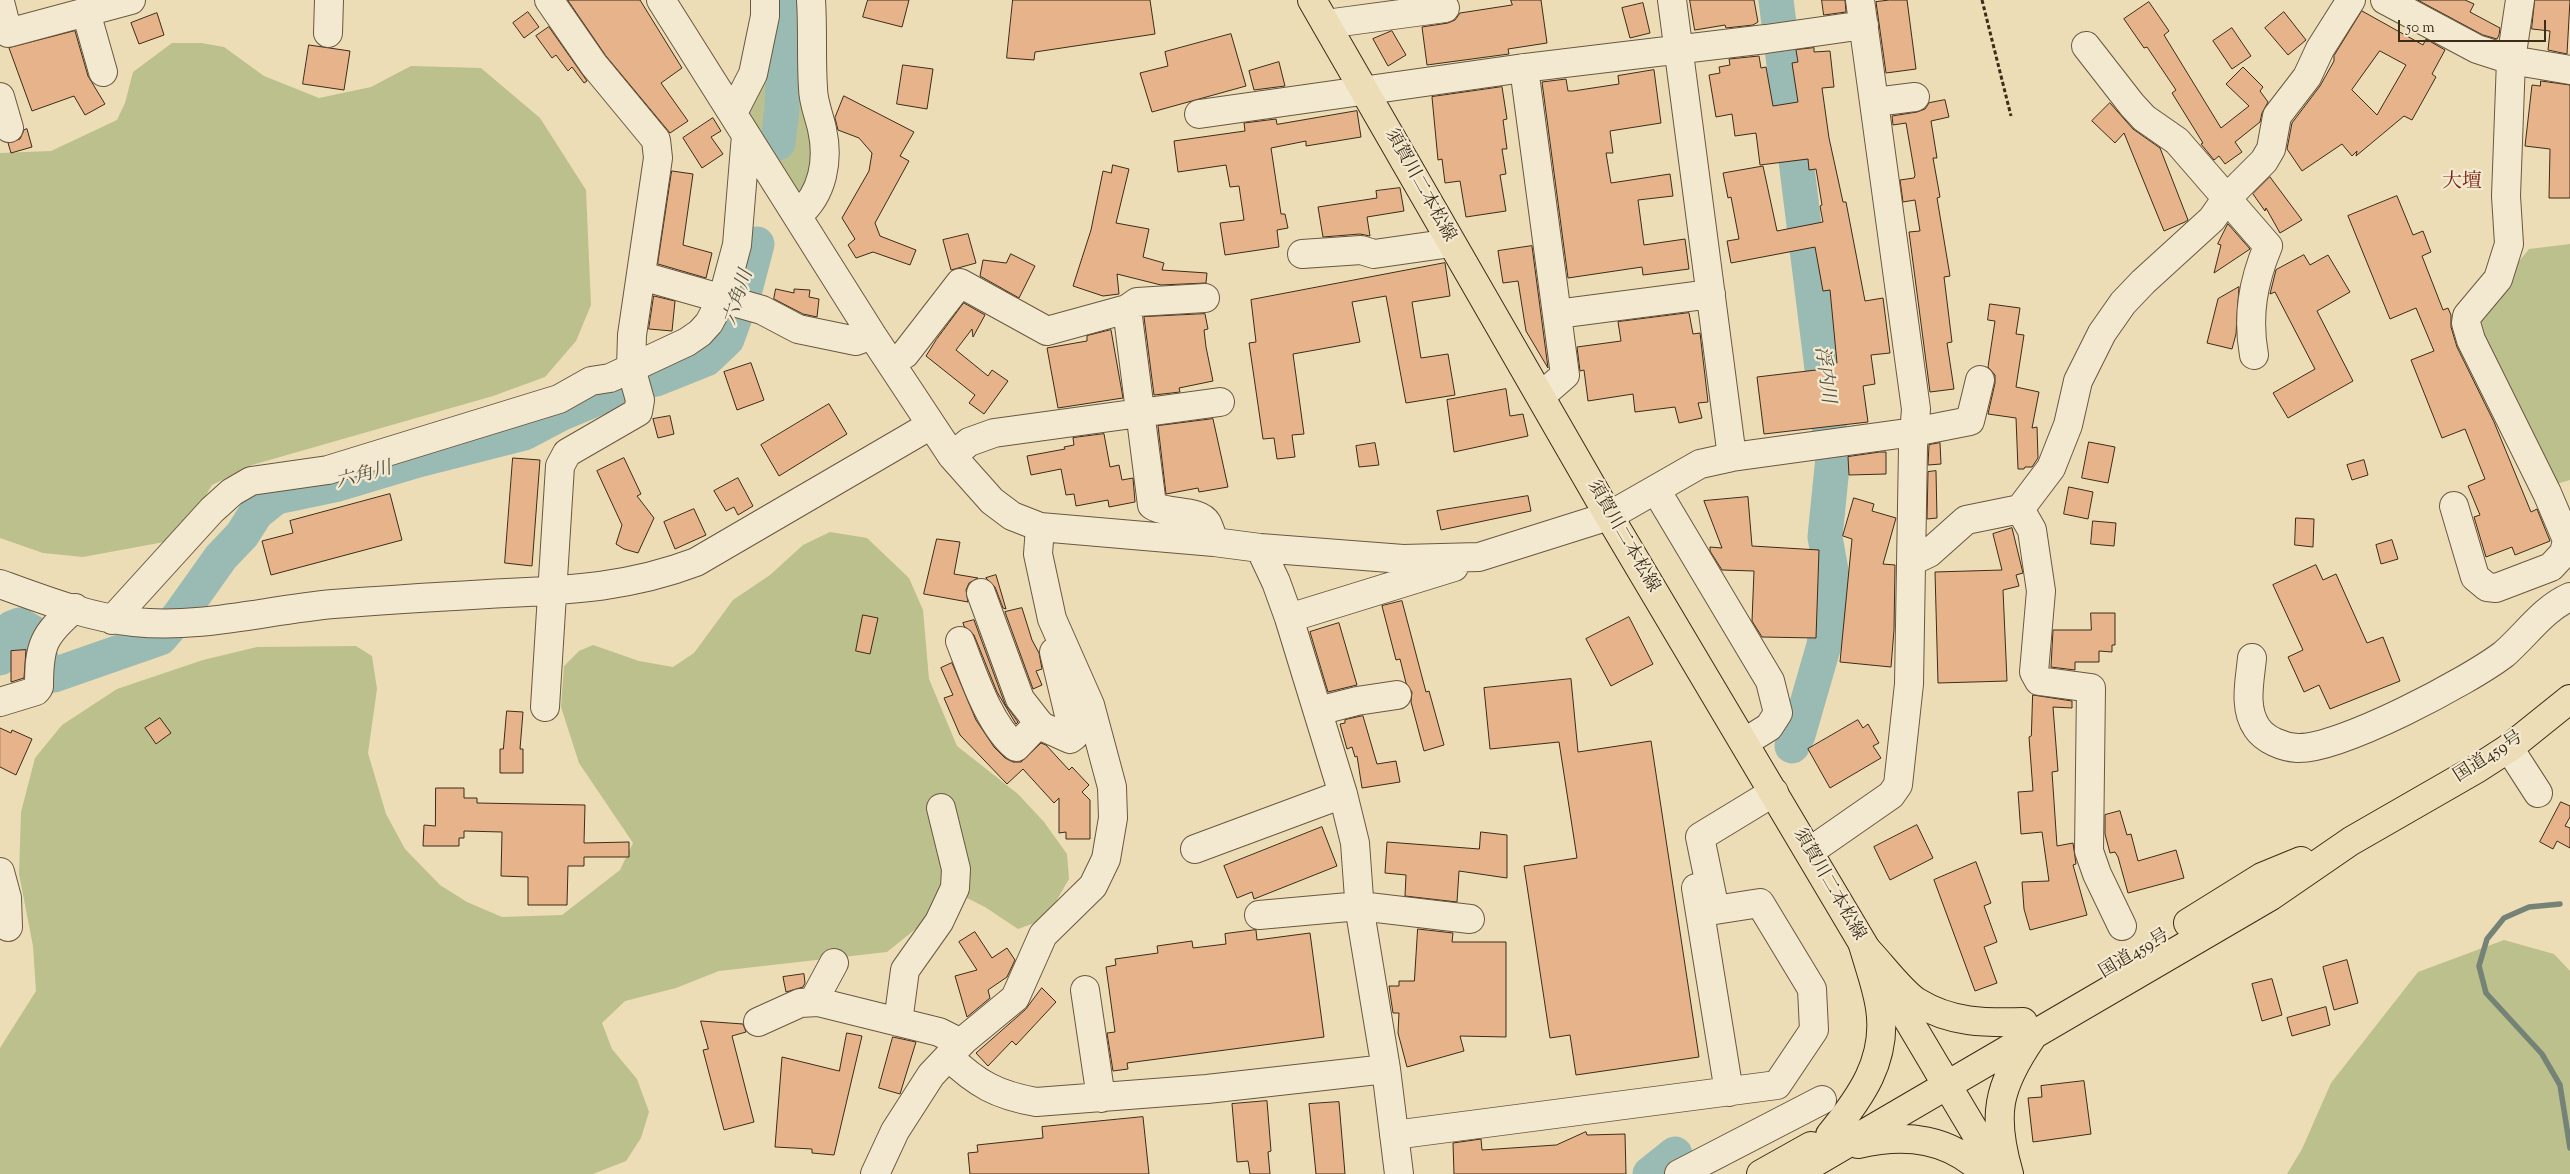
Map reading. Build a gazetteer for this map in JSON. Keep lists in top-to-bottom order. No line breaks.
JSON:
{"streets":{"main road":["須賀川二本松線","国道459号"]},"crossings":[["須賀川二本松線","国道459号"]],"districts":["大壇"],"water":["六角川","浮内川"],"scale_bar":"50 m"}
